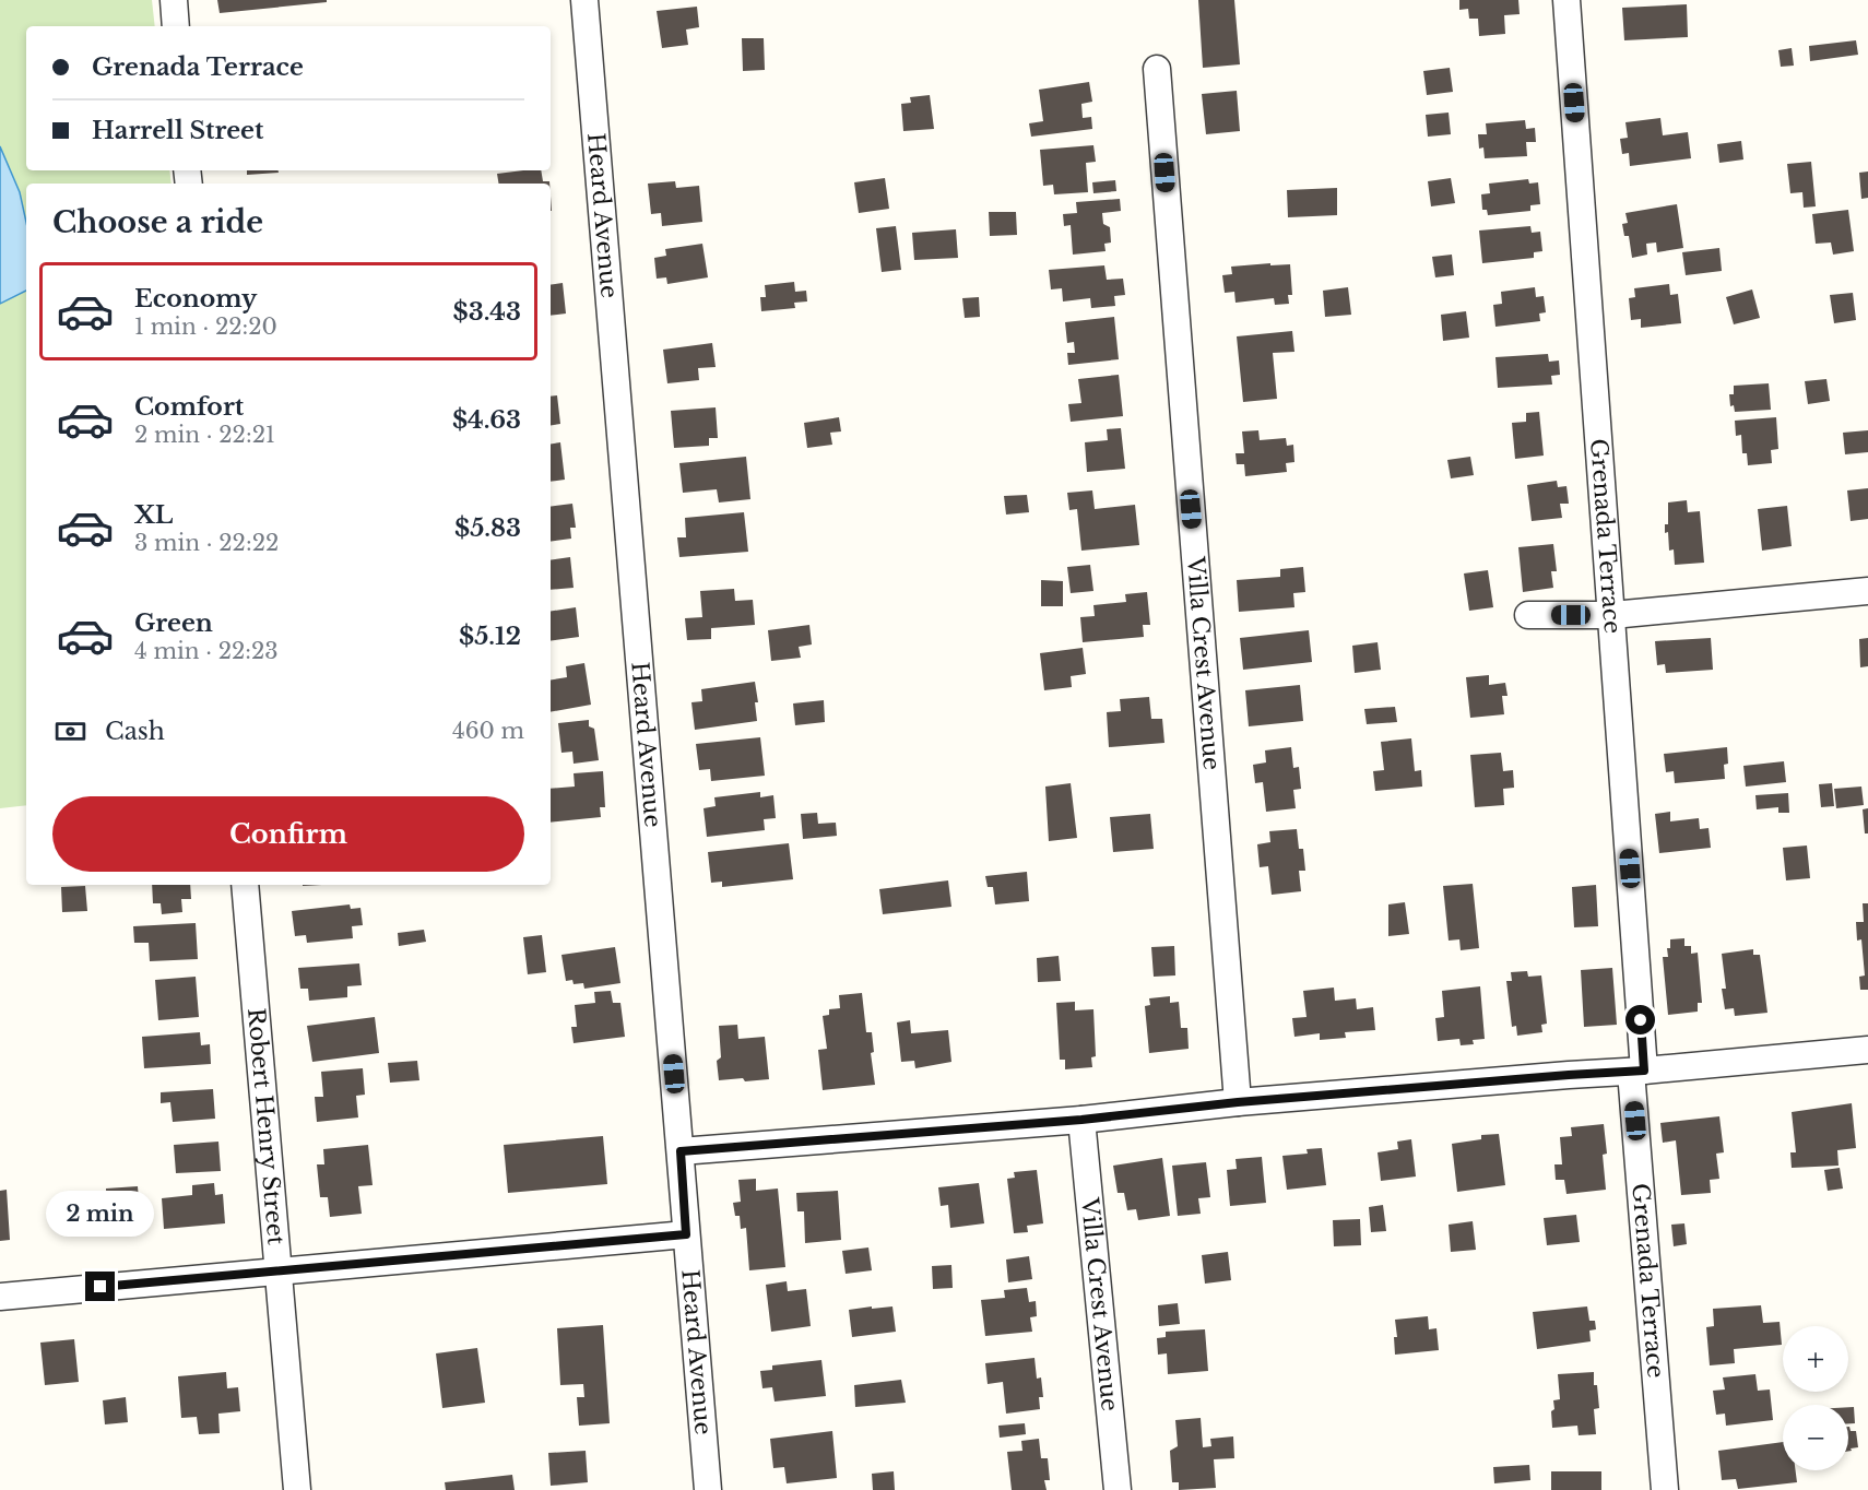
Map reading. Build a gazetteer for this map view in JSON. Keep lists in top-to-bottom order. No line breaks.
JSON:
{"streets":{"street":["Heard Avenue","Grenada Terrace","Villa Crest Avenue","Robert Henry Street"]},"page":{"banner":["Grenada Terrace","Harrell Street"],"heading":"Choose a ride","list":[{"name":"Economy","note":"1 min · 22:20","value":"$3.43"},{"name":"Comfort","note":"2 min · 22:21","value":"$4.63"},{"name":"XL","note":"3 min · 22:22","value":"$5.83"},{"name":"Green","note":"4 min · 22:23","value":"$5.12"}],"pay":["Cash","460 m"],"buttons":"Confirm","bubble":"2 min","map_buttons":["+","−"]}}
